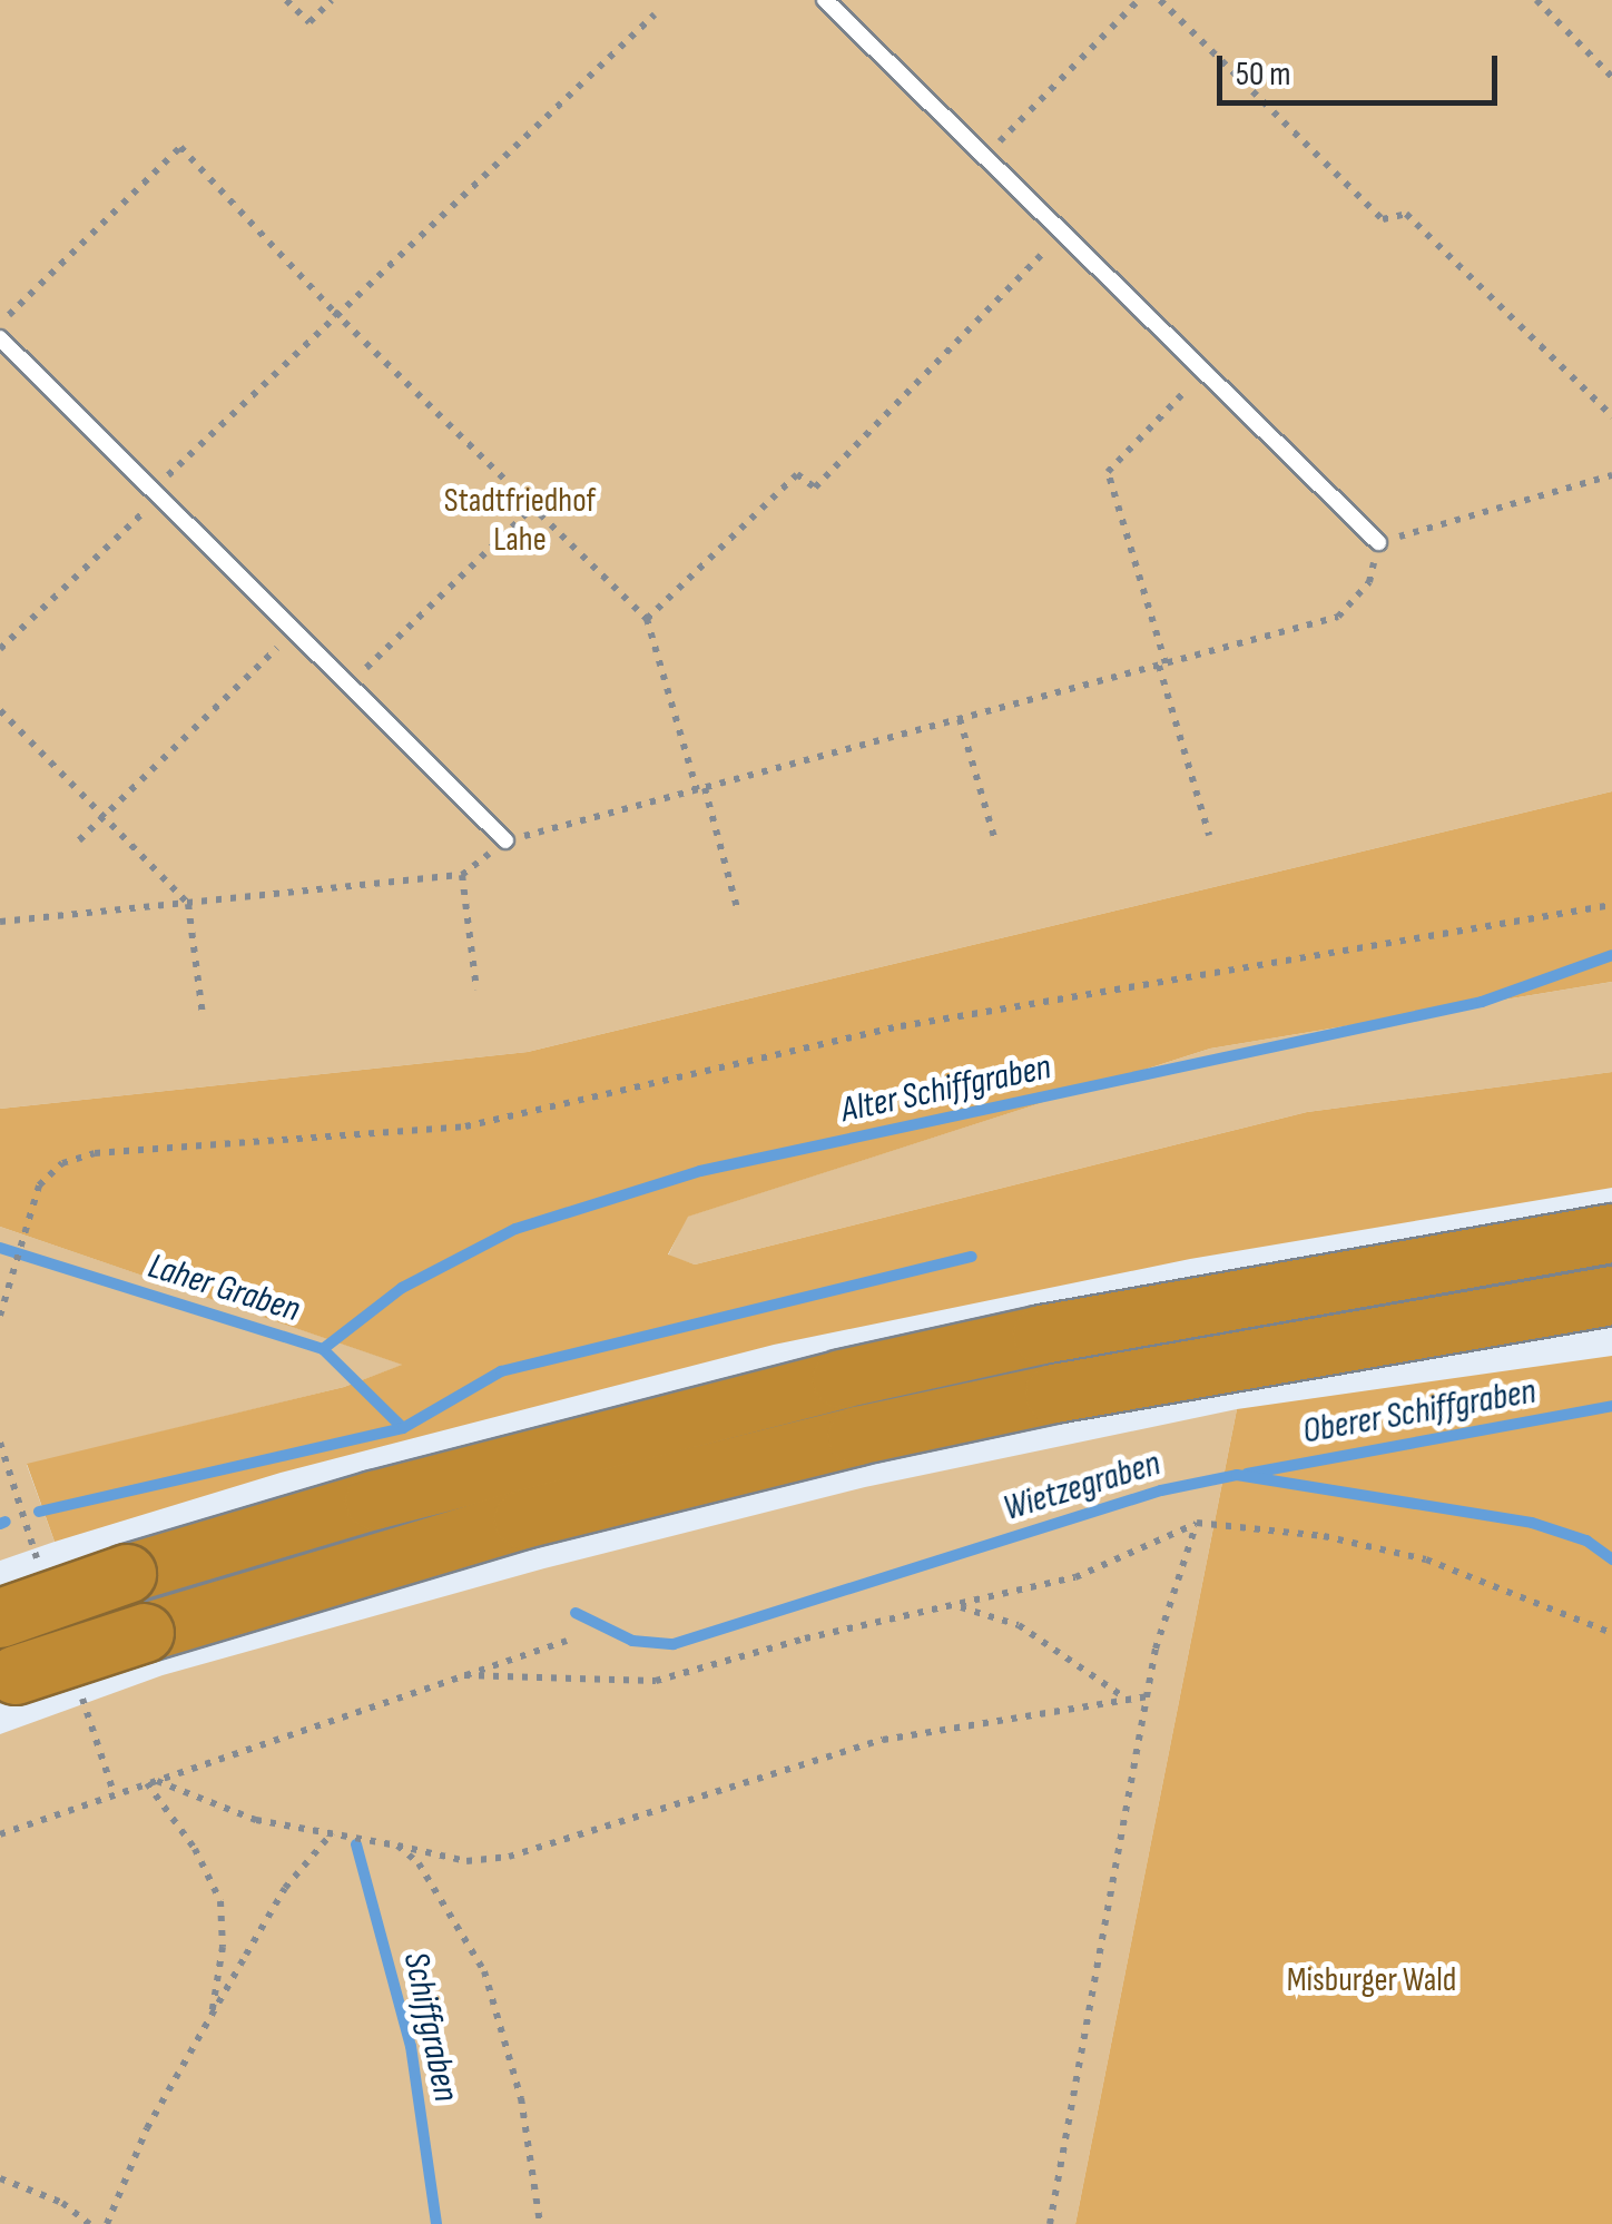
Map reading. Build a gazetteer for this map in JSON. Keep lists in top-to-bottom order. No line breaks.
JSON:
{"water":["Alter Schiffgraben","Laher Graben","Oberer Schiffgraben","Wietzegraben","Schiffgraben"],"parks":["Stadtfriedhof Lahe","Misburger Wald"],"scale_bar":"50 m"}
